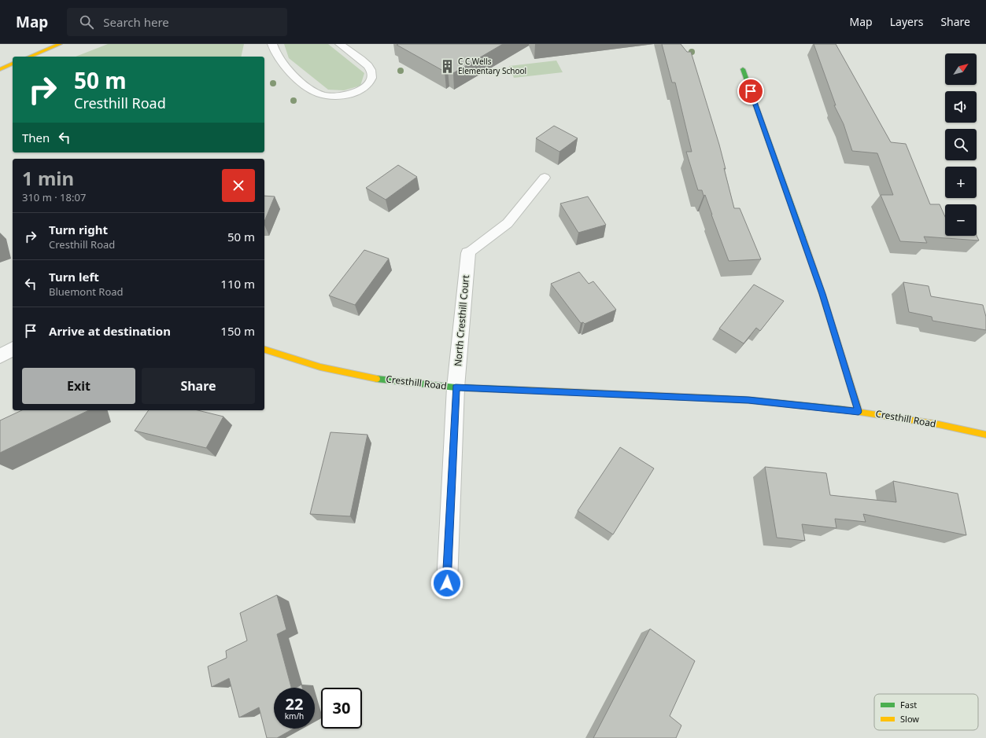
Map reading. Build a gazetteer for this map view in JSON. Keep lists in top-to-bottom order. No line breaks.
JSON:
{"streets":{"street":["North Cresthill Court","Cresthill Road"]},"crossings":[["North Cresthill Court","Cresthill Road"]],"places":{"building":["C C Wells Elementary School"]},"legend":["Fast","Slow"],"north":"top right","page":{"header":"Map","search":"Search here","nav":["Map","Layers","Share"],"map_buttons":["+","−"],"turn":["50 m","Cresthill Road"],"then":"Then","heading":["1 min","310 m · 18:07"],"list":[{"name":"Turn right","note":"Cresthill Road","value":"50 m"},{"name":"Turn left","note":"Bluemont Road","value":"110 m"},{"name":"Arrive at destination","value":"150 m"}],"buttons":["Exit","Share"],"speed":"22 km/h","limit":"30"}}
